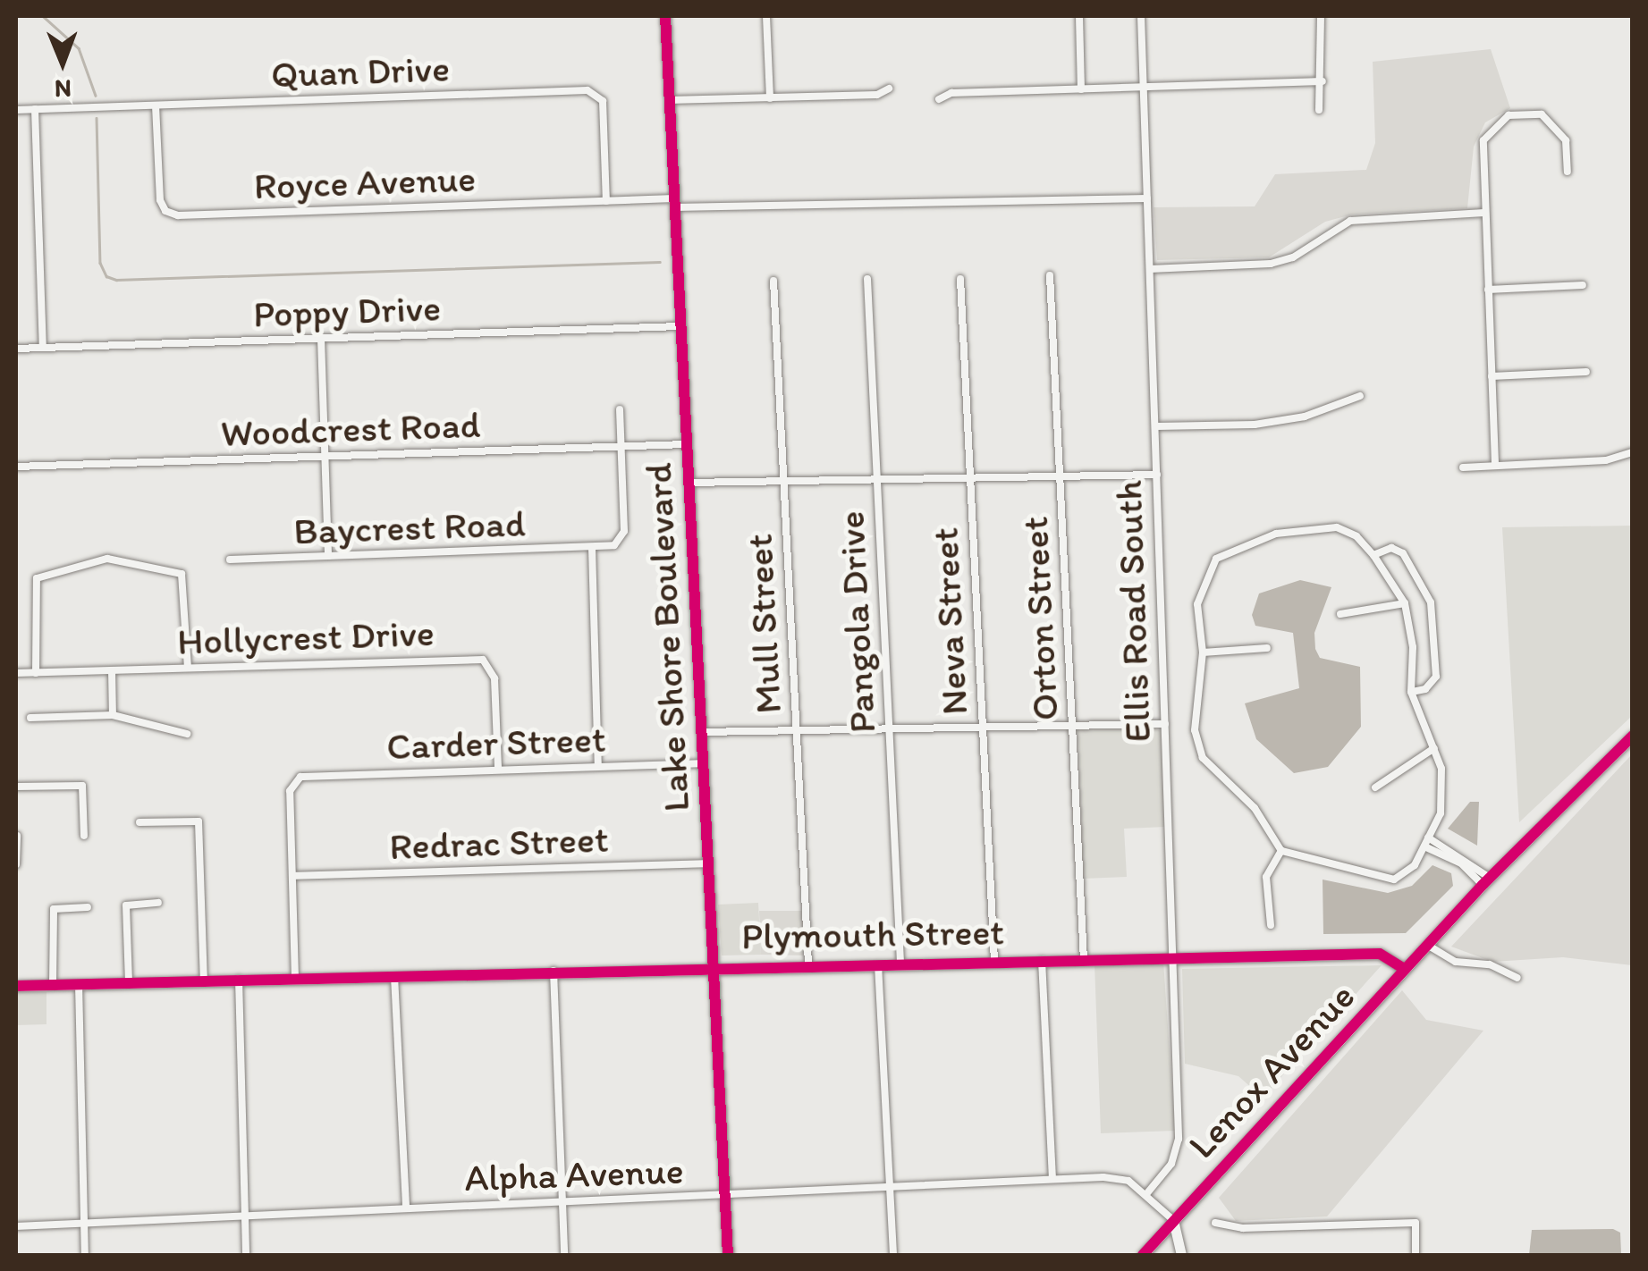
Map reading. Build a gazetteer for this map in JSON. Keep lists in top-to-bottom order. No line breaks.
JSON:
{"streets":{"street":["Quan Drive","Royce Avenue","Poppy Drive","Woodcrest Road","Baycrest Road","Ellis Road South","Orton Street","Neva Street","Pangola Drive","Mull Street","Hollycrest Drive","Lake Shore Boulevard","Carder Street","Redrac Street","Plymouth Street","Lenox Avenue","Alpha Avenue"]},"crossings":[["Quan Drive","Royce Avenue"],["Royce Avenue","Ellis Road South"],["Royce Avenue","Lake Shore Boulevard"],["Poppy Drive","Lake Shore Boulevard"],["Woodcrest Road","Lake Shore Boulevard"],["Ellis Road South","Plymouth Street"],["Ellis Road South","Alpha Avenue"],["Orton Street","Plymouth Street"],["Neva Street","Plymouth Street"],["Pangola Drive","Plymouth Street"],["Mull Street","Plymouth Street"],["Hollycrest Drive","Carder Street"],["Lake Shore Boulevard","Carder Street"],["Lake Shore Boulevard","Redrac Street"],["Lake Shore Boulevard","Plymouth Street"],["Lake Shore Boulevard","Alpha Avenue"],["Carder Street","Redrac Street"],["Plymouth Street","Lenox Avenue"],["Lenox Avenue","Alpha Avenue"]],"north":"bottom"}
